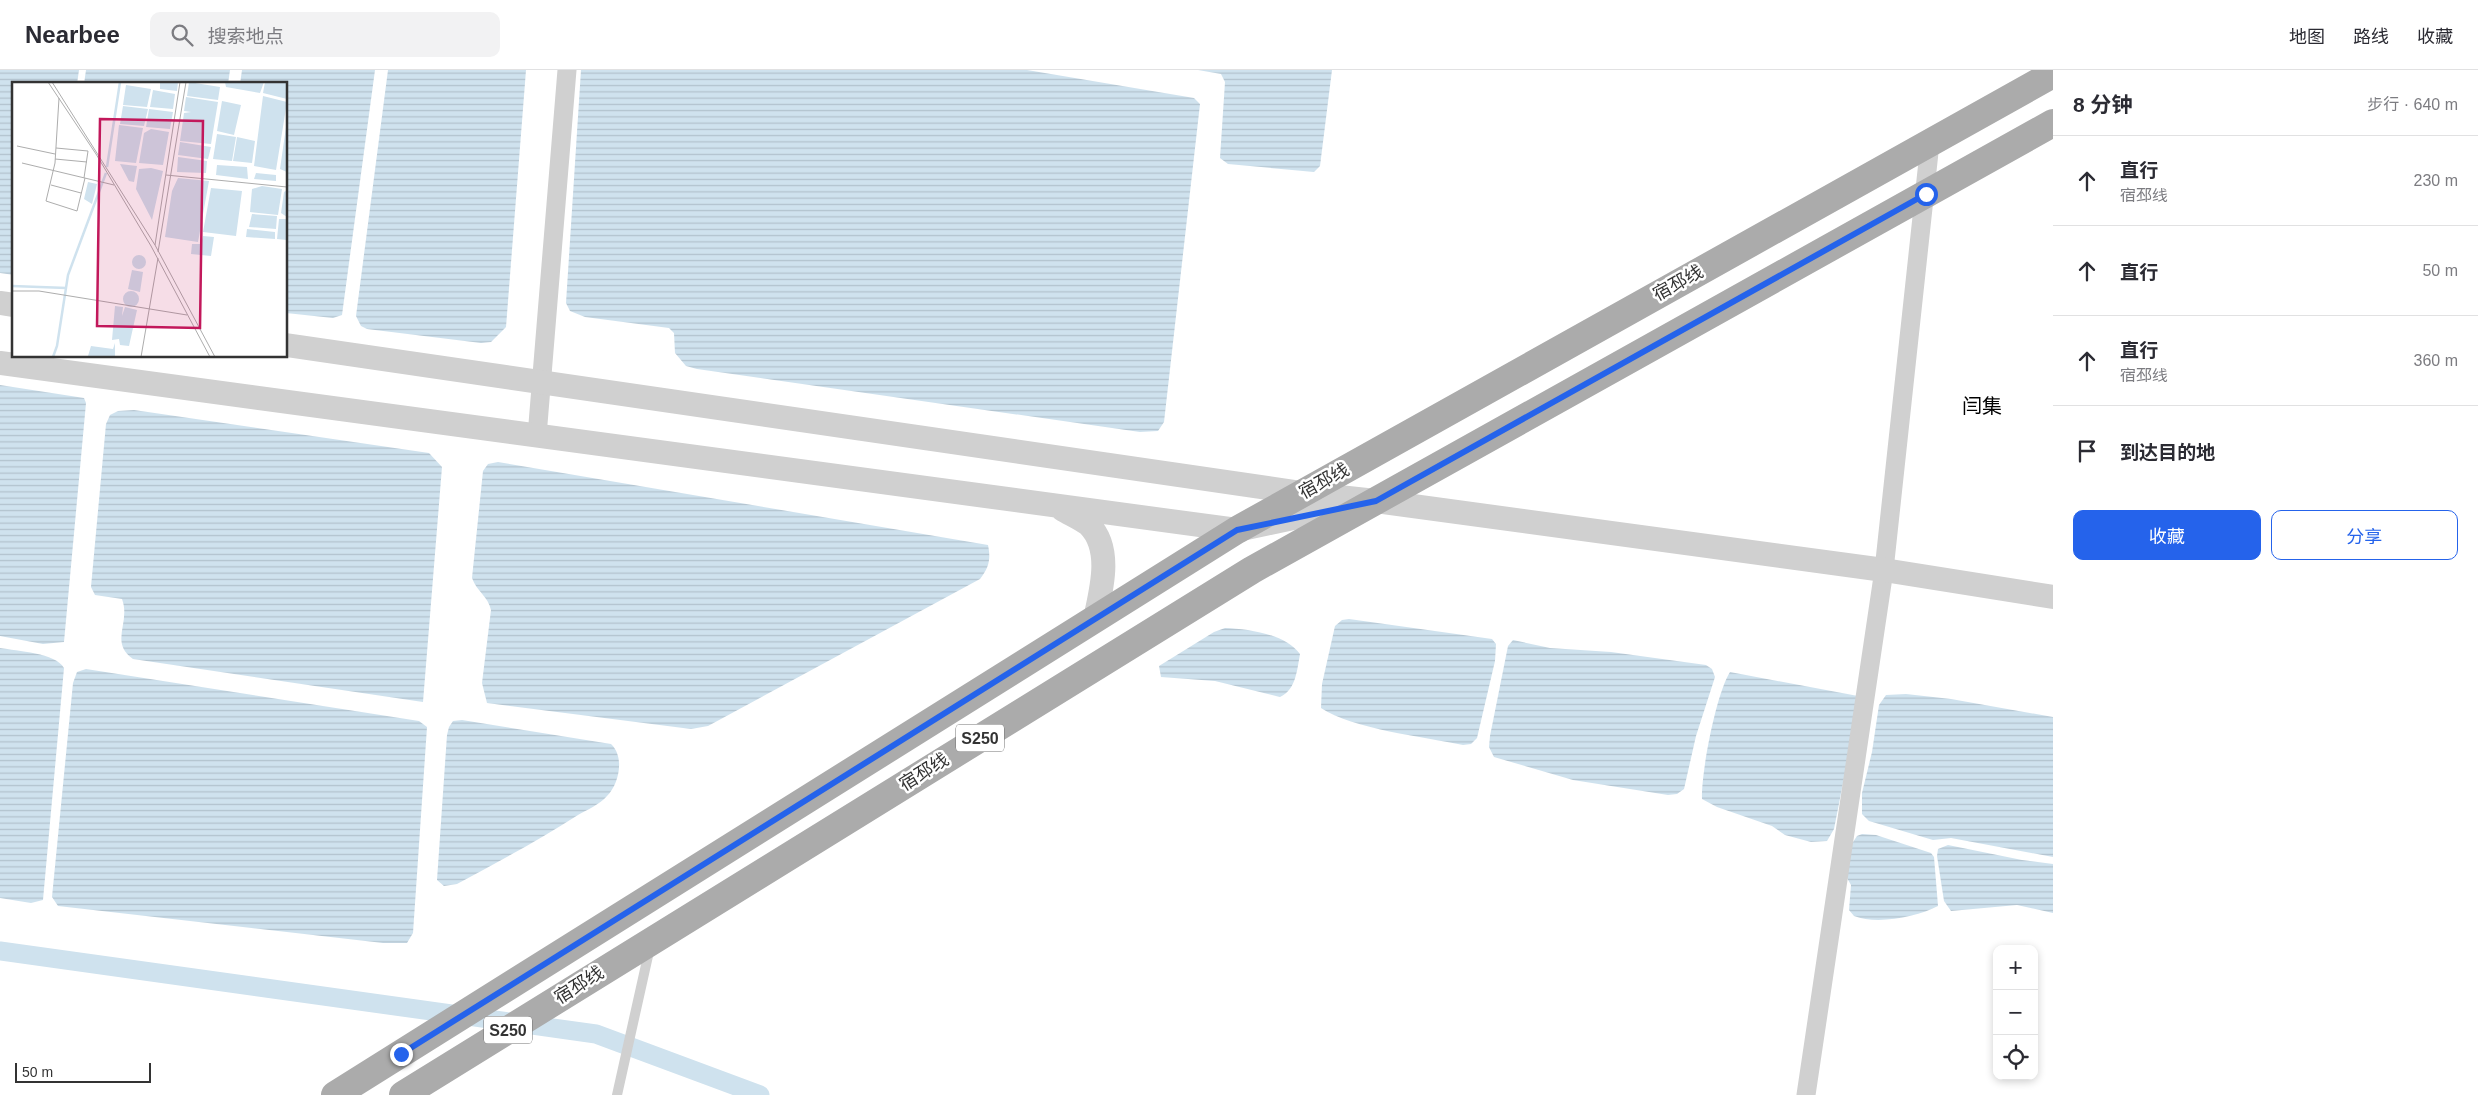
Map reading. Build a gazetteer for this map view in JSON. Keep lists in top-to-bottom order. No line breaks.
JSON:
{"streets":{"main road":["宿邳线","S250"]},"districts":["闫集"],"scale_bar":"50 m","page":{"header":"Nearbee","search":"搜索地点","nav":["地图","路线","收藏"],"heading":["8 分钟","步行 · 640 m"],"list":[["直行","宿邳线","230 m"],["直行","50 m"],["直行","宿邳线","360 m"],"到达目的地"],"buttons":["收藏","分享"],"map_buttons":["+","−"],"scale":"50 m"}}
